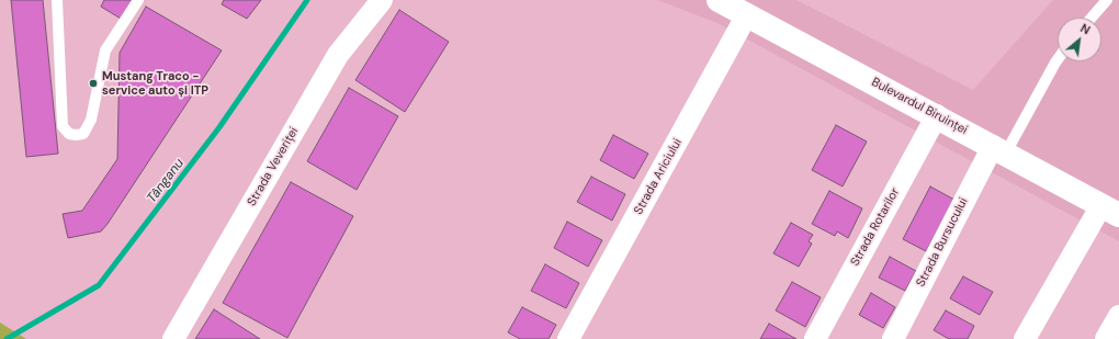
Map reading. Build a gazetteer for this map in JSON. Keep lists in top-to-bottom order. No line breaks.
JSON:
{"streets":{"main road":["Bulevardul Biruinței"],"street":["Strada Veveriței","Strada Ariciului","Strada Rotarilor","Strada Bursucului"]},"crossings":[["Bulevardul Biruinței","Strada Ariciului"],["Bulevardul Biruinței","Strada Rotarilor"],["Bulevardul Biruinței","Strada Bursucului"]],"water":["Tânganu"],"places":["Mustang Traco - service auto și ITP"],"north":"top right"}
